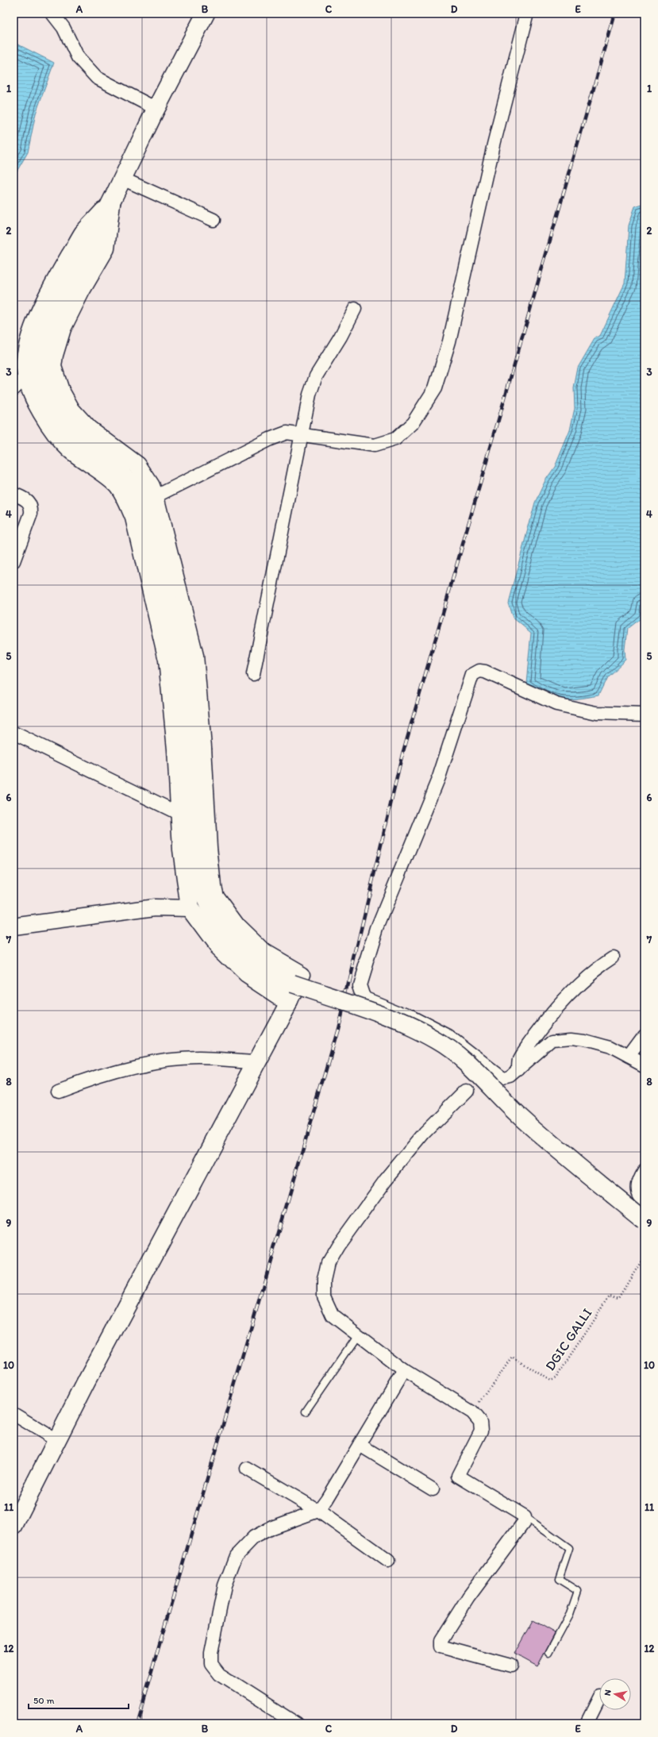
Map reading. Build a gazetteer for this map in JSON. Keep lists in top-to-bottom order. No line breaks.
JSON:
{"streets":{"path":["DGIC GALLI"]},"scale_bar":"50 m","north":"left","grid":{"columns":["A","B","C","D","E"],"rows":["1","2","3","4","5","6","7","8","9","10","11","12"]}}
